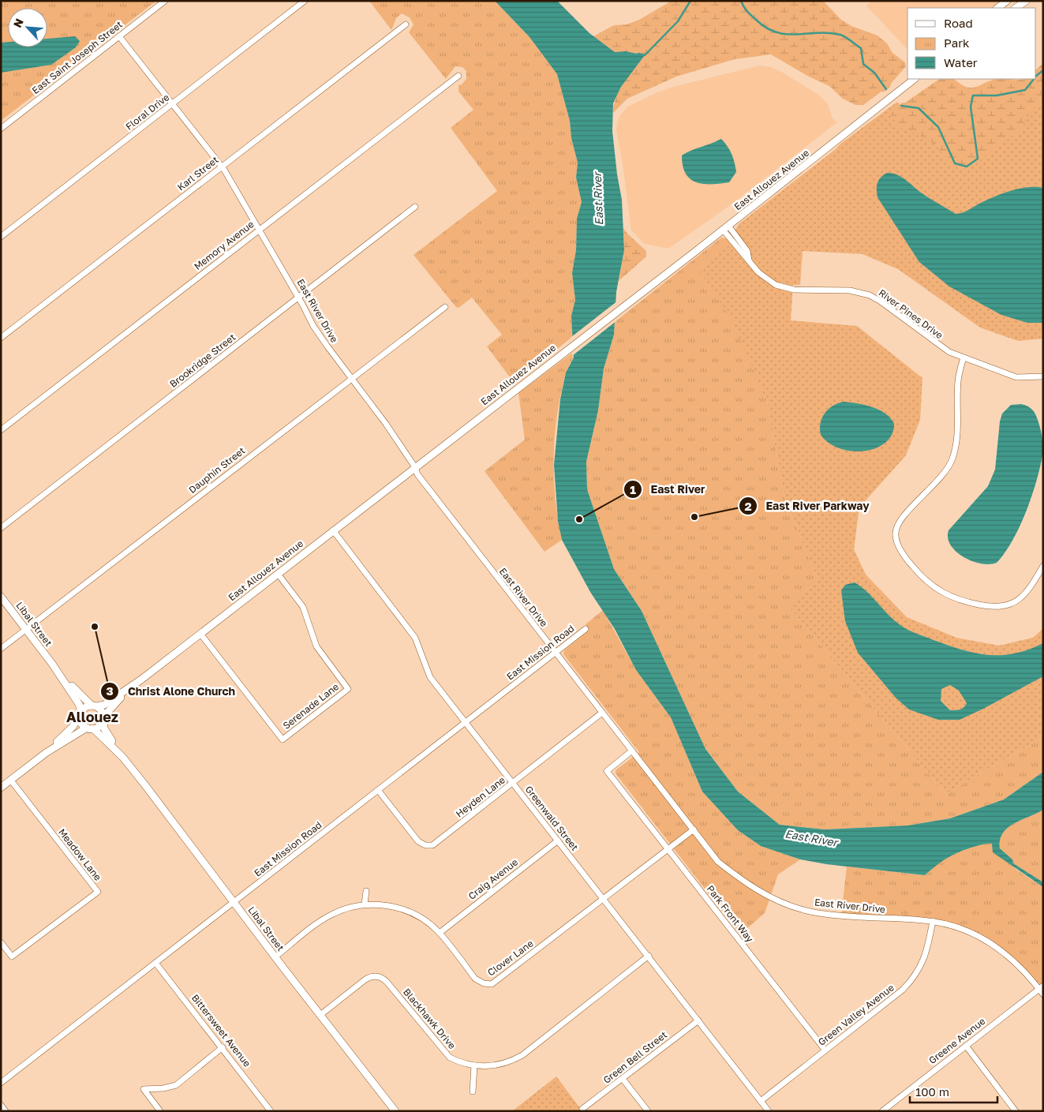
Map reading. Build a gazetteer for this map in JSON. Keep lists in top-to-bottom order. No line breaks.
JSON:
{"streets":{"street":["East Saint Joseph Street","Floral Drive","Karl Street","East Allouez Avenue","Memory Avenue","East River Drive","River Pines Drive","Brookridge Street","Dauphin Street","Libal Street","East Mission Road","Serenade Lane","Heyden Lane","Greenwald Street","Meadow Lane","Craig Avenue","Park Front Way","Clover Lane","Green Valley Avenue","Blackhawk Drive","Bittersweet Avenue","Greene Avenue","Green Bell Street"]},"crossings":[["East Saint Joseph Street","East River Drive"],["Floral Drive","East River Drive"],["Karl Street","East River Drive"],["East Allouez Avenue","East River Drive"],["East Allouez Avenue","River Pines Drive"],["East Allouez Avenue","Libal Street"],["East Allouez Avenue","Serenade Lane"],["East Allouez Avenue","Greenwald Street"],["Memory Avenue","East River Drive"],["East River Drive","Brookridge Street"],["East River Drive","Dauphin Street"],["East River Drive","East Mission Road"],["East River Drive","Heyden Lane"],["East River Drive","Park Front Way"],["East River Drive","Clover Lane"],["East River Drive","Green Valley Avenue"],["East River Drive","Greene Avenue"],["Dauphin Street","Libal Street"],["Libal Street","East Mission Road"],["Libal Street","Clover Lane"],["Libal Street","Blackhawk Drive"],["East Mission Road","Heyden Lane"],["East Mission Road","Greenwald Street"],["East Mission Road","Bittersweet Avenue"],["Heyden Lane","Greenwald Street"],["Greenwald Street","Craig Avenue"],["Greenwald Street","Clover Lane"],["Greenwald Street","Green Valley Avenue"],["Greenwald Street","Blackhawk Drive"],["Greenwald Street","Green Bell Street"],["Craig Avenue","Clover Lane"],["Park Front Way","Clover Lane"],["Park Front Way","Green Valley Avenue"]],"districts":["Allouez"],"water":["East River"],"places":["East River Parkway","East River","Christ Alone Church"],"legend":["Road","Park","Water"],"scale_bar":"100 m","north":"top left"}
